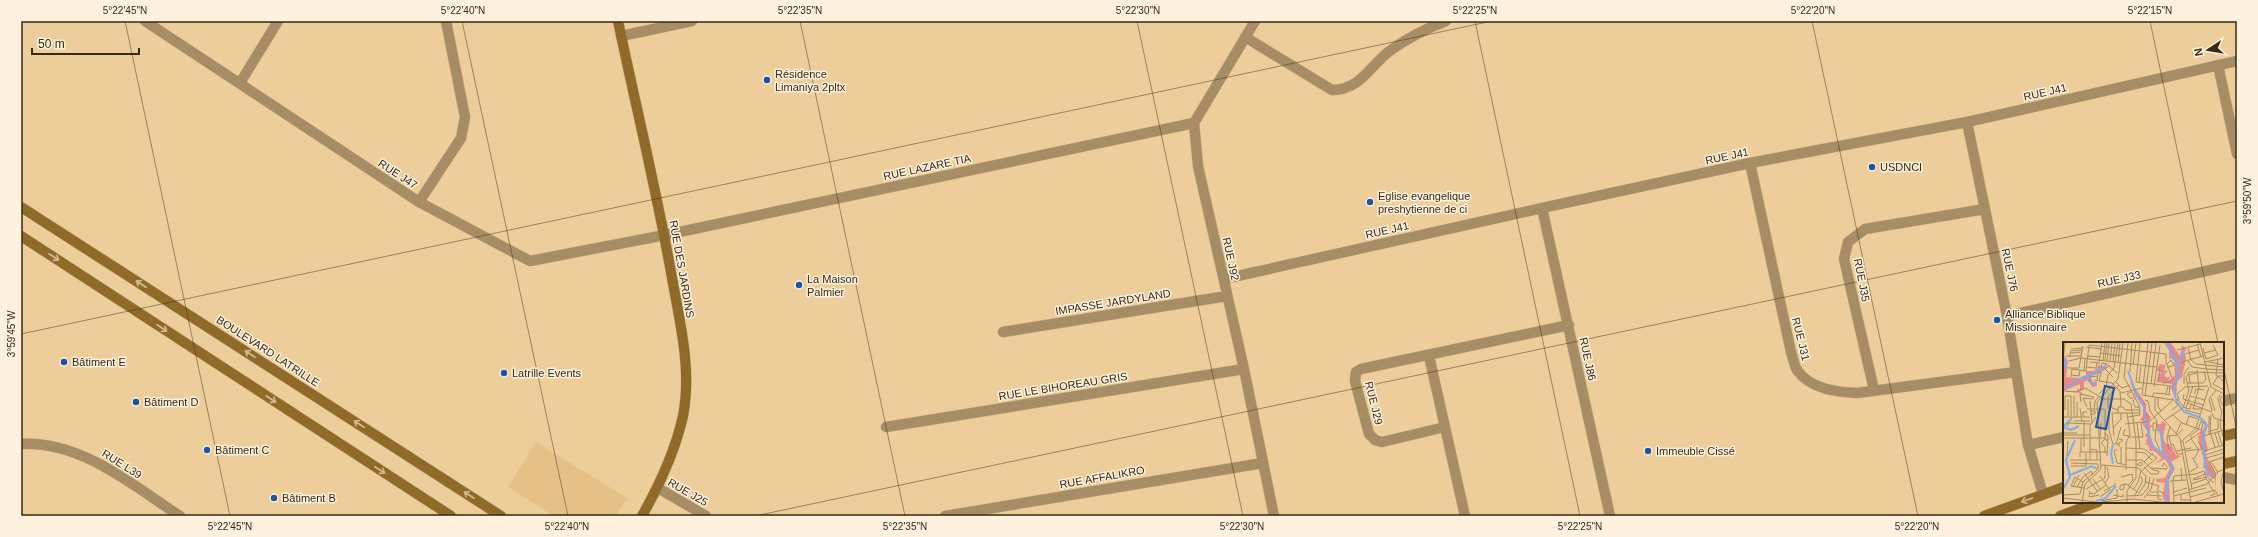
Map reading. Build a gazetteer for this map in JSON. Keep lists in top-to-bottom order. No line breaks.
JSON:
{"streets":{"main road":["RUE DES JARDINS","BOULEVARD LATRILLE"],"street":["RUE J41","RUE LAZARE TIA","RUE J47","RUE J92","RUE J76","RUE J33","RUE J35","IMPASSE JARDYLAND","RUE J31","RUE J86","RUE LE BIHOREAU GRIS","RUE J29","RUE L39","RUE AFFALIKRO","RUE J25"]},"crossings":[["RUE J41","RUE J92"],["RUE J41","RUE J76"],["RUE J41","RUE J31"],["RUE J41","RUE J86"],["RUE LAZARE TIA","RUE J47"],["RUE LAZARE TIA","RUE J92"],["RUE LAZARE TIA","RUE DES JARDINS"],["RUE J47","RUE DES JARDINS"],["RUE J92","IMPASSE JARDYLAND"],["RUE J92","RUE LE BIHOREAU GRIS"],["RUE J92","RUE AFFALIKRO"],["RUE DES JARDINS","RUE J25"],["RUE J76","RUE J33"],["RUE J76","RUE J35"],["RUE J76","RUE J31"],["RUE J35","RUE J31"],["RUE J86","RUE J29"]],"places":["Résidence Limaniya 2pltx","USDNCI","Eglise evangelique preshytienne de ci","La Maison Palmier","Alliance Biblique Missionnaire","Bâtiment E","Latrille Events","Bâtiment D","Bâtiment C","Immeuble Cissé","Bâtiment B"],"scale_bar":"50 m","north":"left","coordinates":["5°22'45\"N","5°22'40\"N","5°22'35\"N","5°22'30\"N","5°22'25\"N","5°22'20\"N","5°22'15\"N","3°59'50\"W","3°59'45\"W"]}
